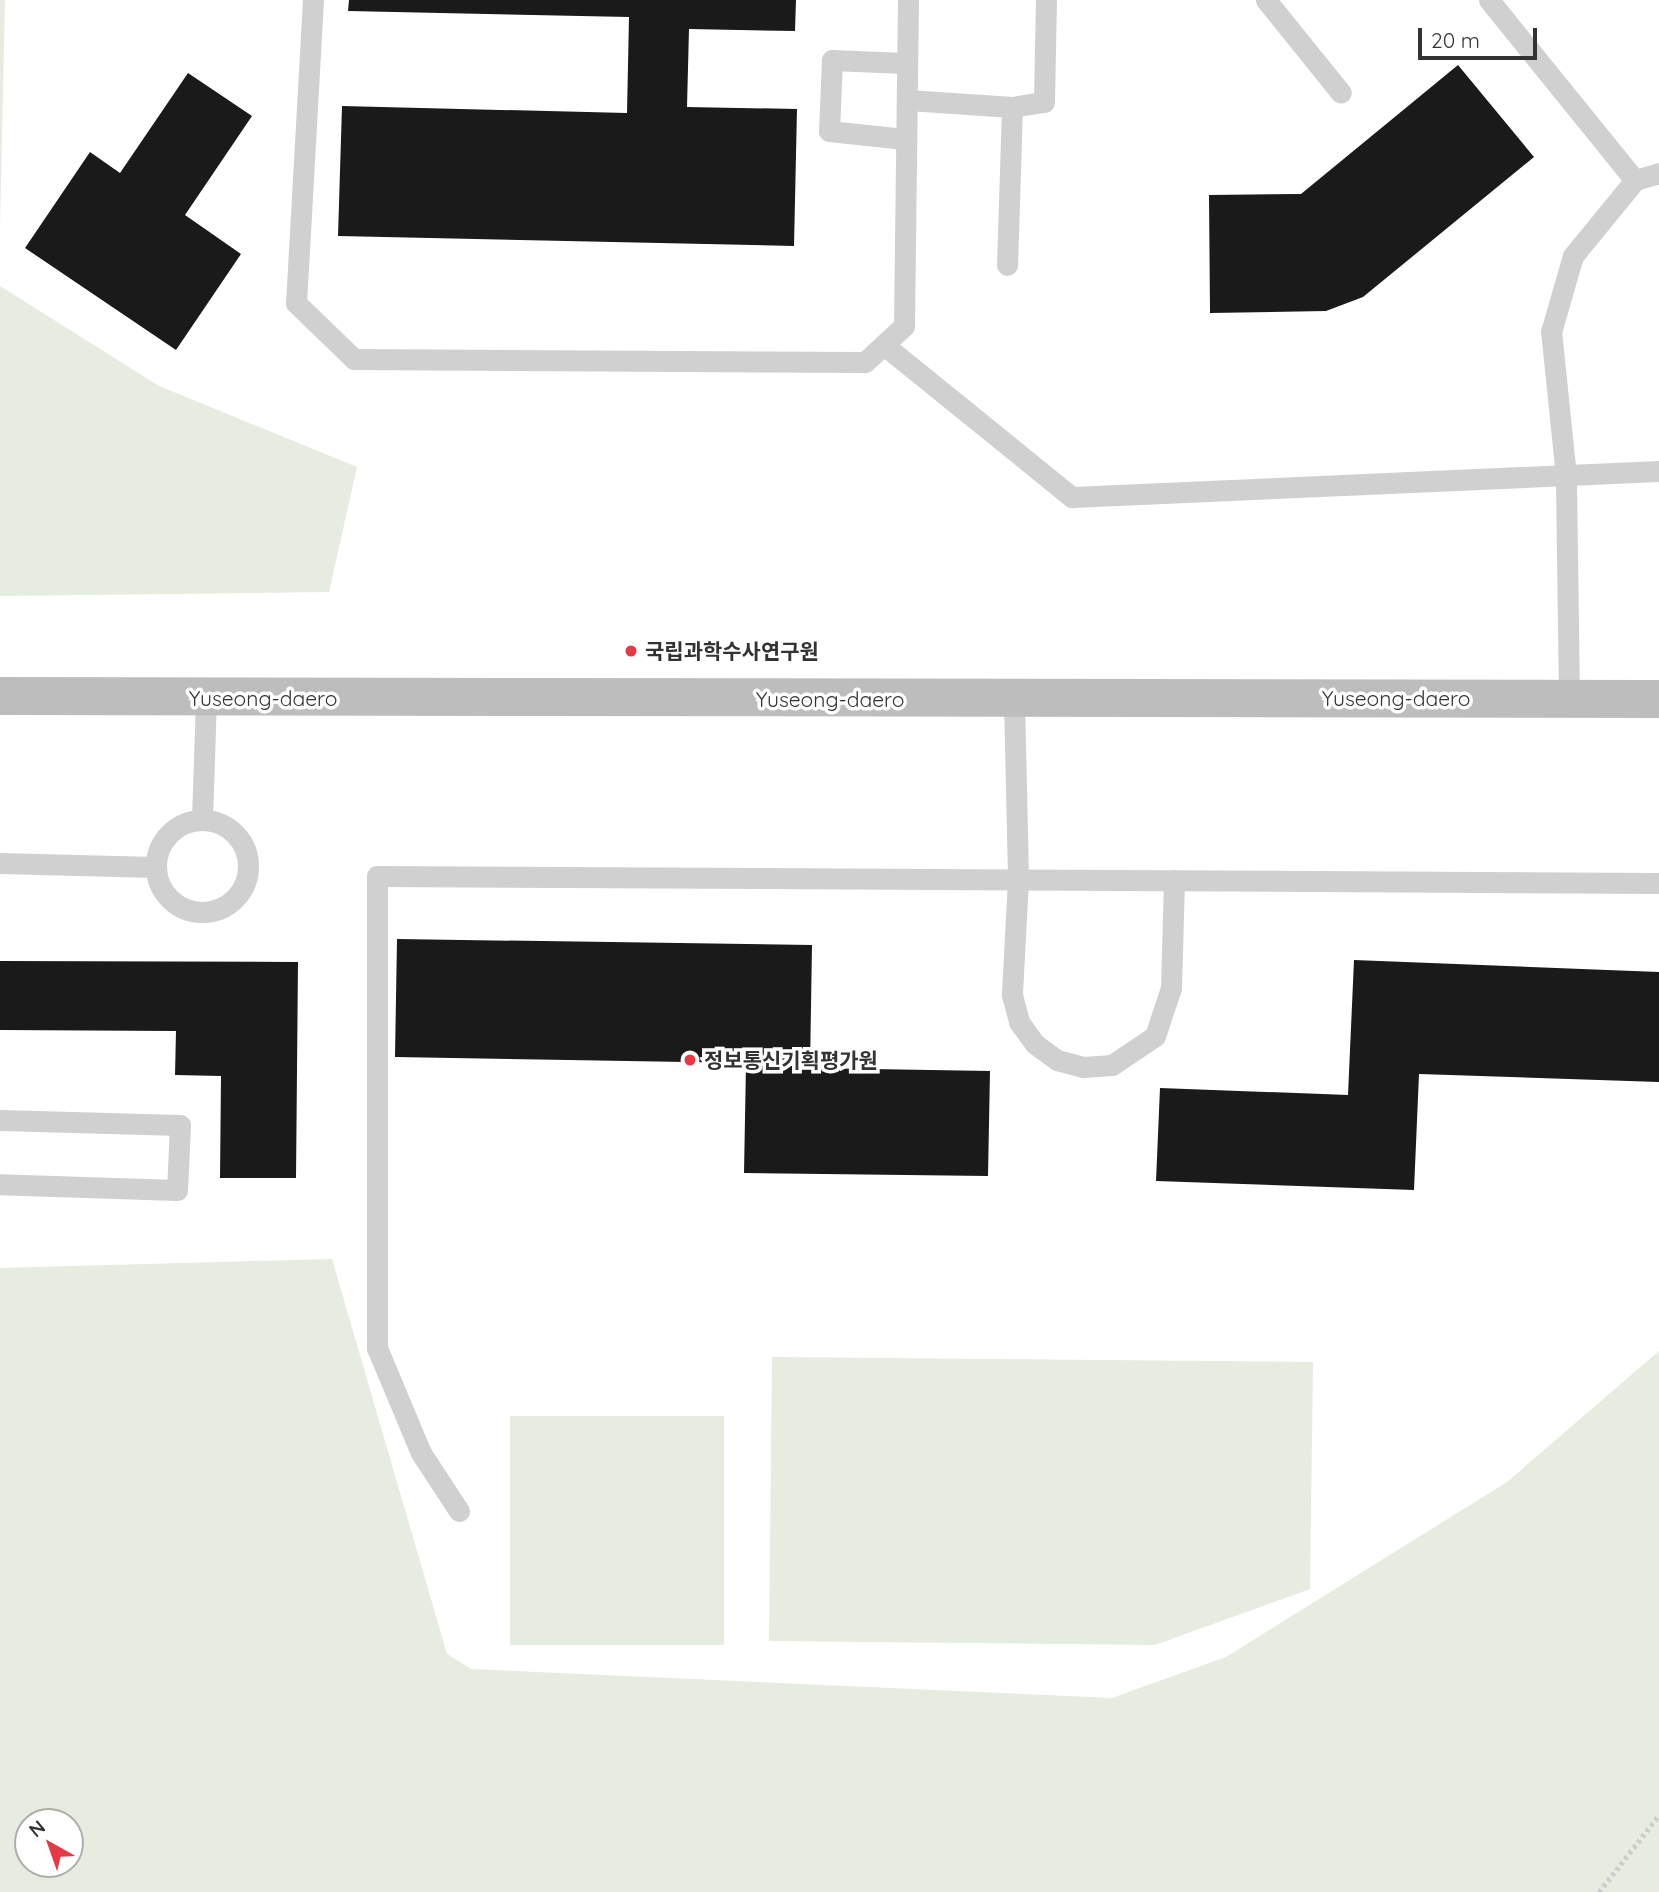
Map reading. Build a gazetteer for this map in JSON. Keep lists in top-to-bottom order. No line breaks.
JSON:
{"streets":{"main road":["Yuseong-daero"]},"places":["국립과학수사연구원","정보통신기획평가원"],"scale_bar":"20 m","north":"top left"}
